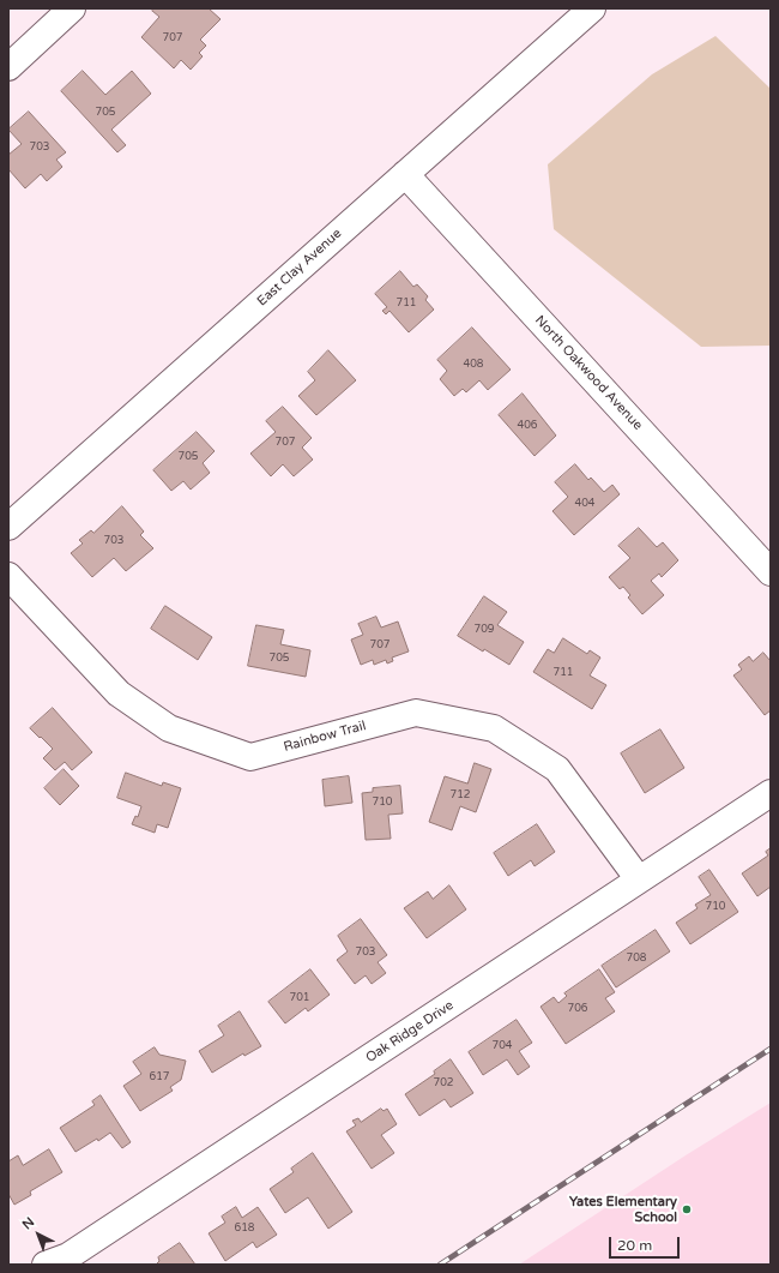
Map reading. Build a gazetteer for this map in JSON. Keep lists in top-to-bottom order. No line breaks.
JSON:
{"streets":{"street":["East Clay Avenue","North Oakwood Avenue","Rainbow Trail","Oak Ridge Drive"]},"crossings":[["East Clay Avenue","North Oakwood Avenue"],["Rainbow Trail","Oak Ridge Drive"]],"places":["Yates Elementary School"],"house_numbers":["707","705","703","711","408","406","707","705","404","703","709","707","705","711","712","710","710","703","708","701","706","704","617","702","618"],"scale_bar":"20 m","north":"top left"}
